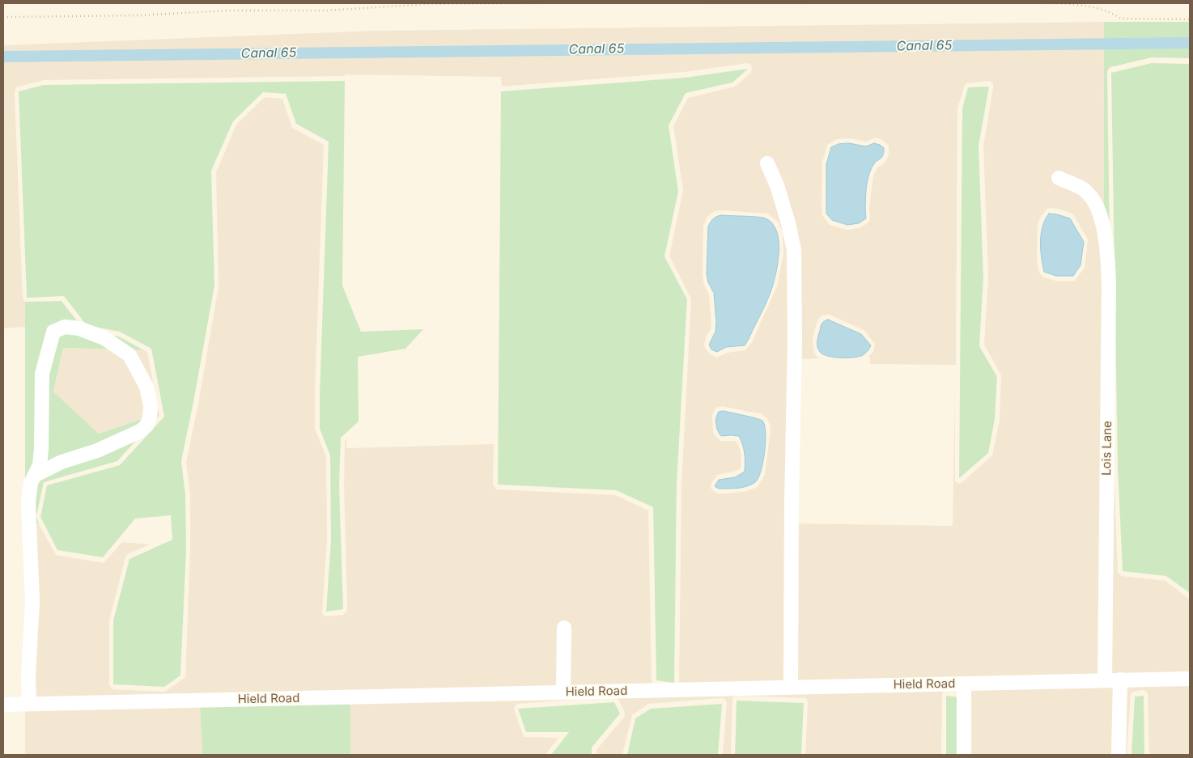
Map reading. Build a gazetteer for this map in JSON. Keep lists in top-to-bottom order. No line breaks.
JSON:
{"streets":{"street":["Lois Lane","Hield Road"]},"crossings":[["Lois Lane","Hield Road"]],"water":["Canal 65"]}
